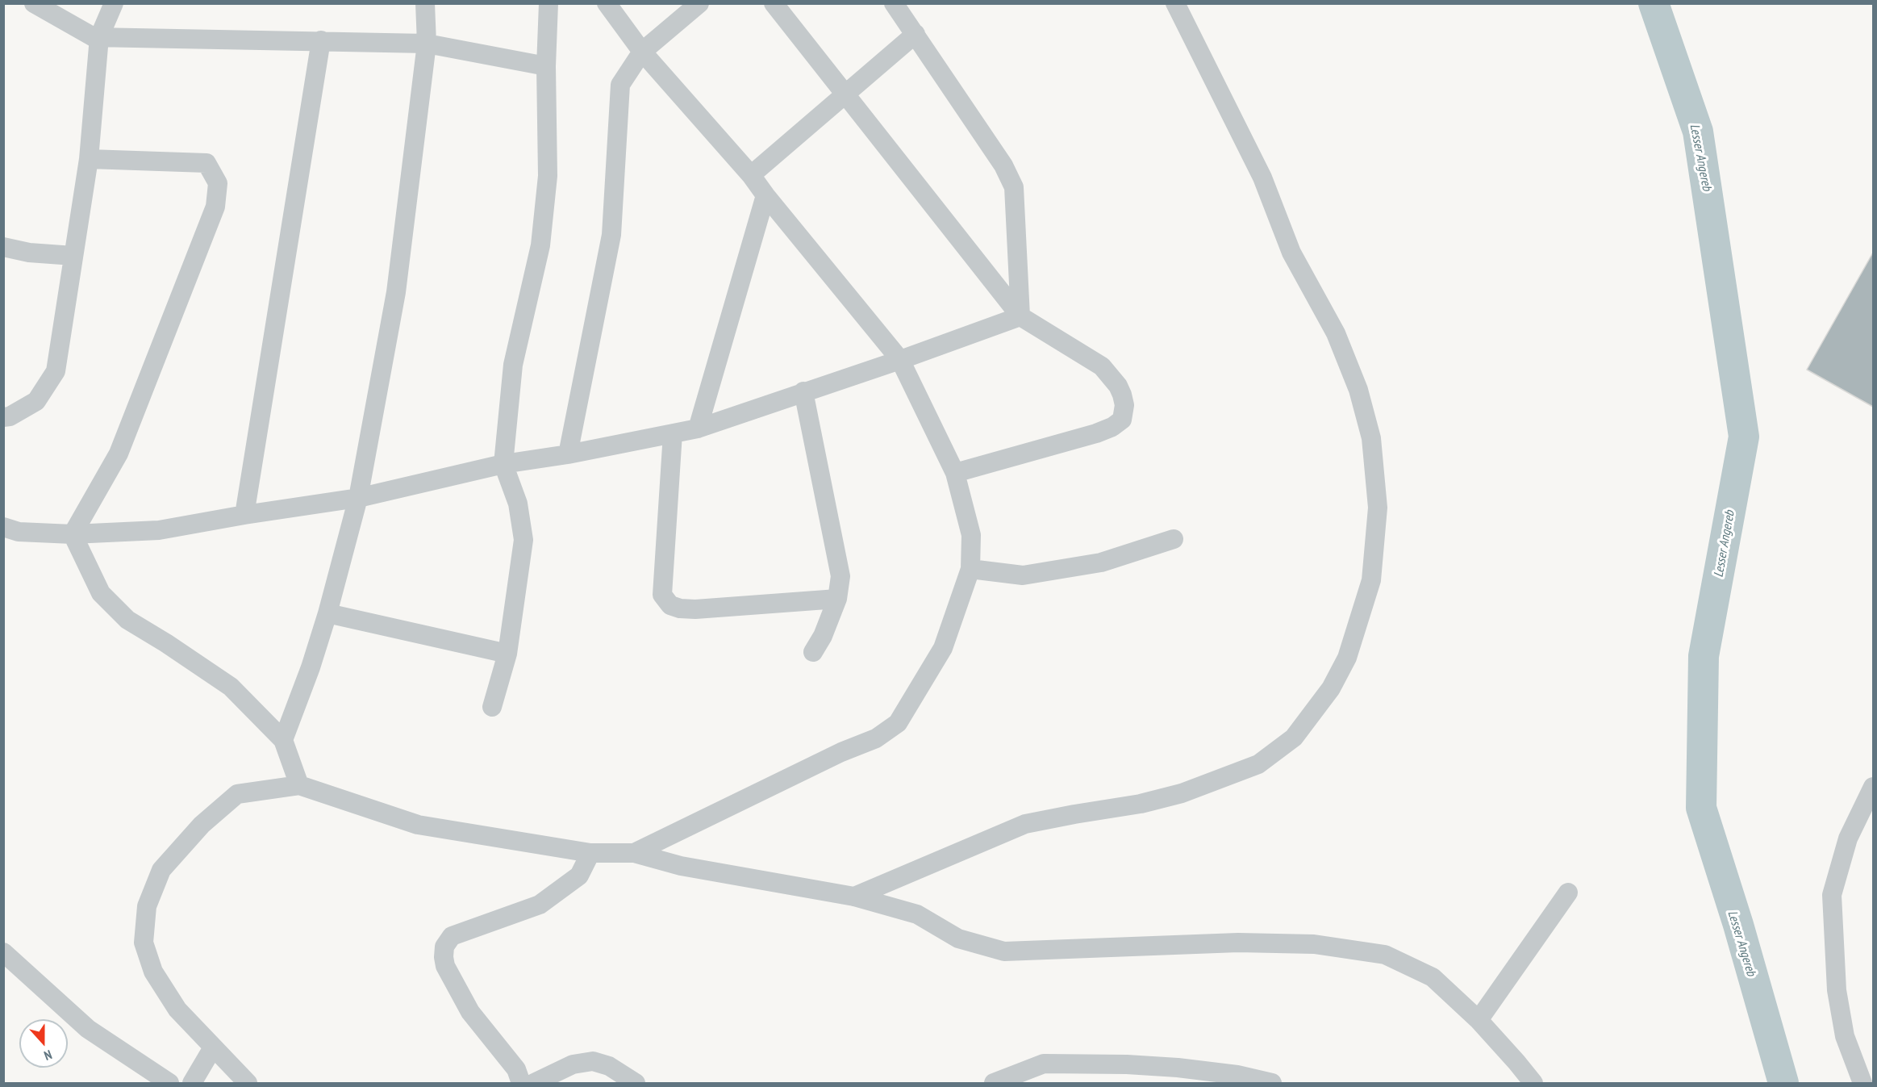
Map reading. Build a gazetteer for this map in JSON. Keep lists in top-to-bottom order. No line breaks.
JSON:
{"water":["Lesser Angereb"],"north":"bottom"}
